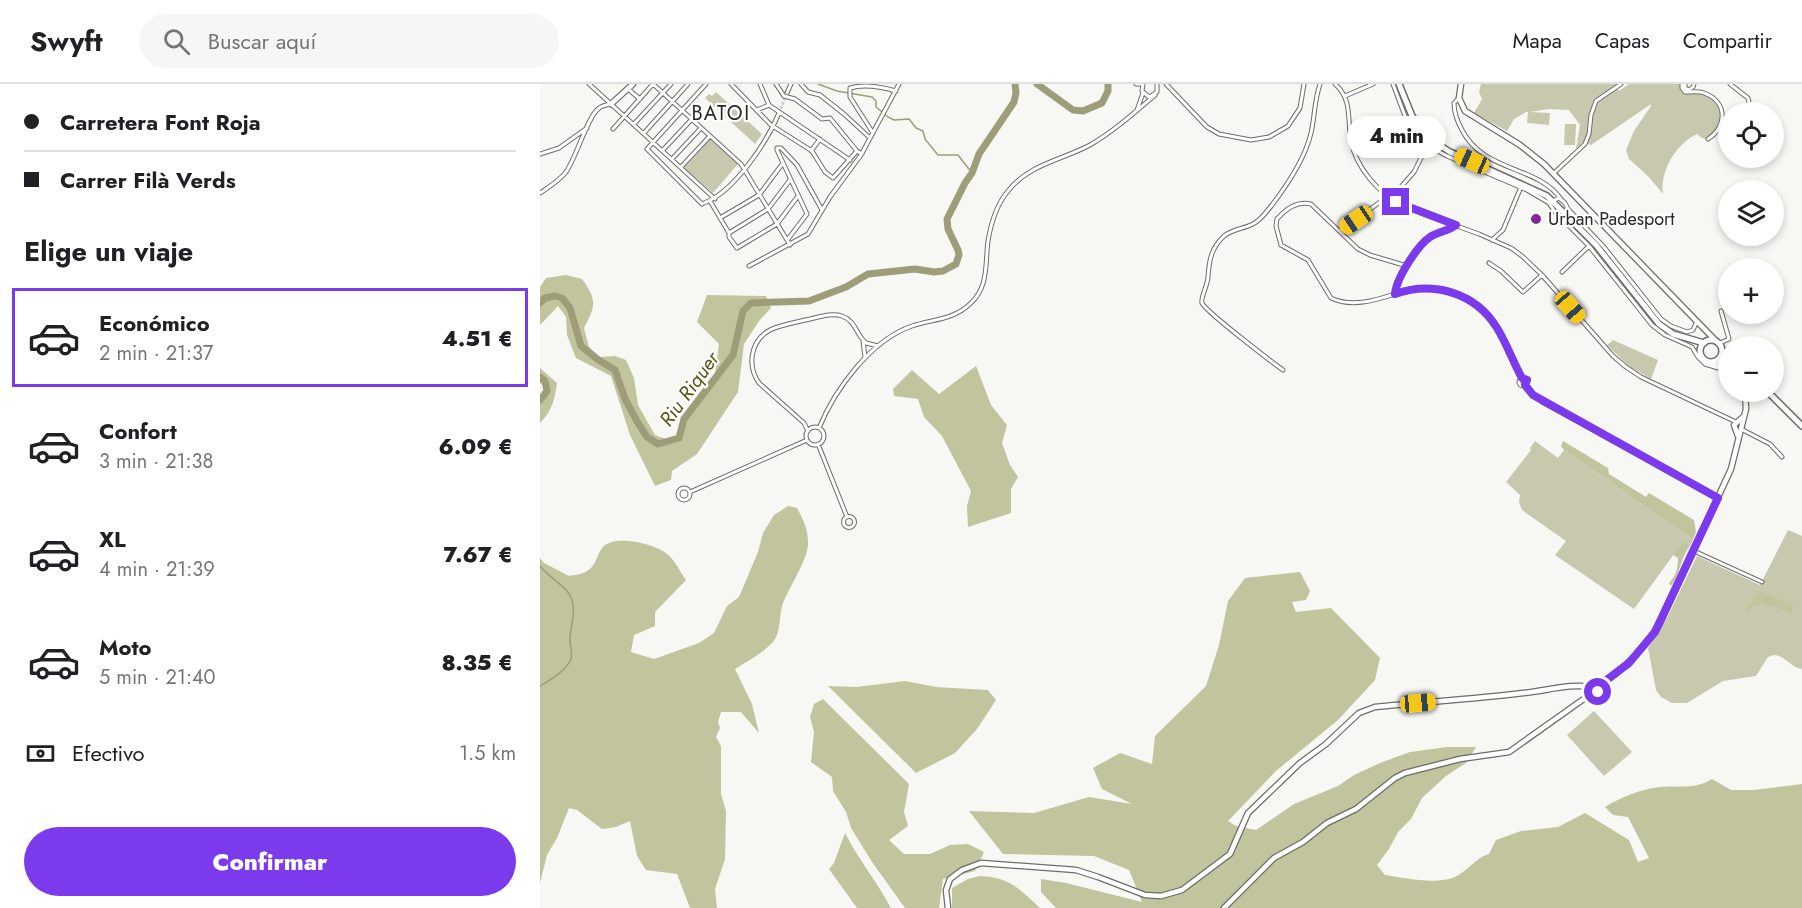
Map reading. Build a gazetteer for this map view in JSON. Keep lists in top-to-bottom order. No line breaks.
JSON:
{"districts":["BATOI"],"water":["Riu Riquer"],"places":["Urban Padesport"],"page":{"header":"Swyft","search":"Buscar aquí","nav":["Mapa","Capas","Compartir"],"banner":["Carretera Font Roja","Carrer Filà Verds"],"map_buttons":["+","−"],"bubble":"4 min","heading":"Elige un viaje","list":[{"name":"Económico","note":"2 min · 21:37","value":"4.51 €"},{"name":"Confort","note":"3 min · 21:38","value":"6.09 €"},{"name":"XL","note":"4 min · 21:39","value":"7.67 €"},{"name":"Moto","note":"5 min · 21:40","value":"8.35 €"}],"pay":["Efectivo","1.5 km"],"buttons":"Confirmar"}}
